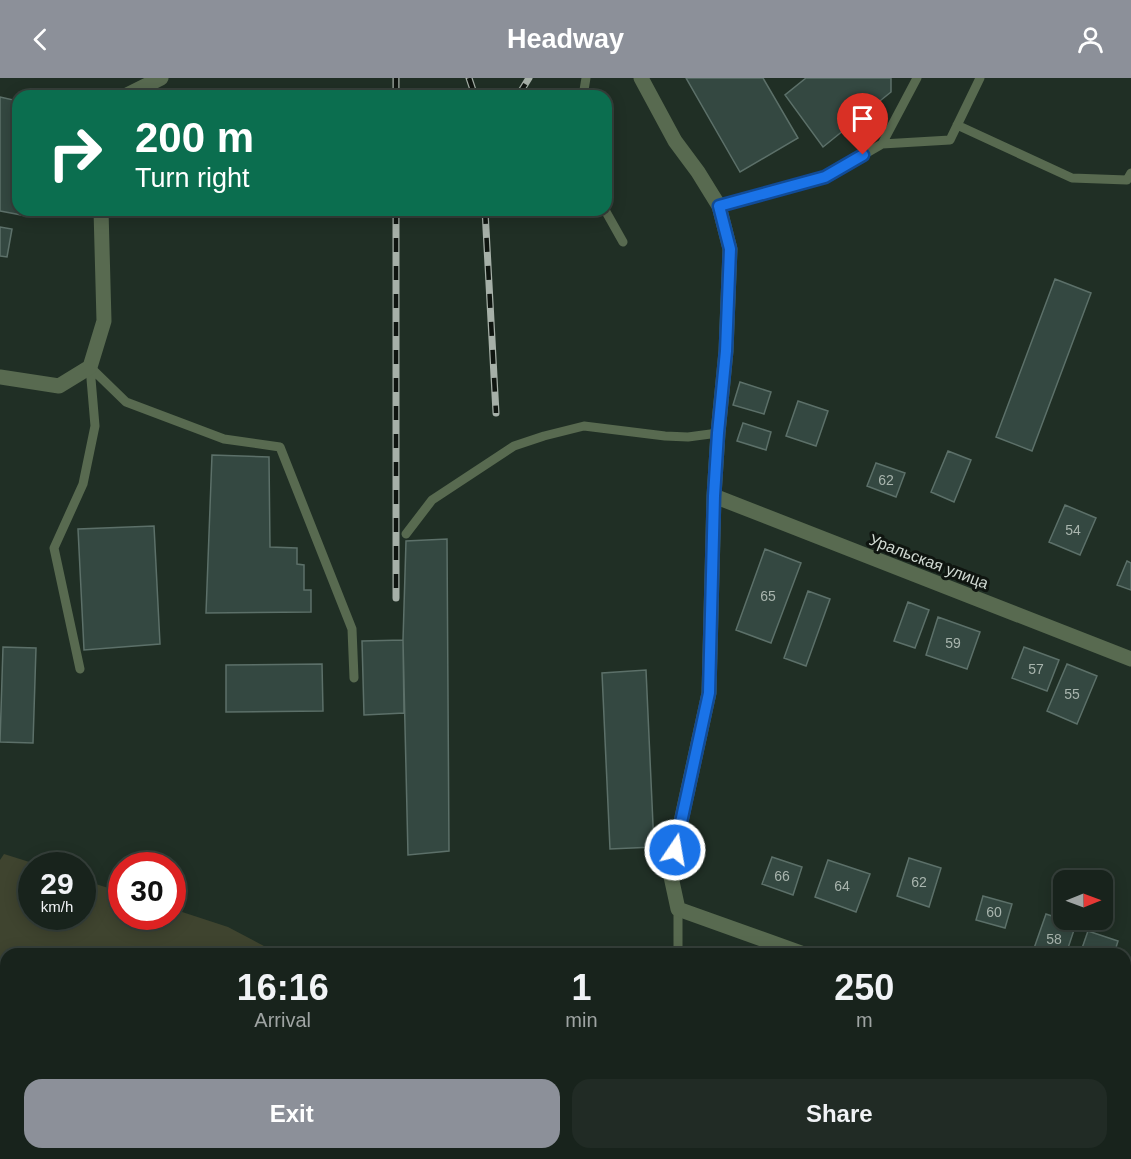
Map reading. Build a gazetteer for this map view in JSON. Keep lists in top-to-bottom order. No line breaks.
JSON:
{"streets":{"street":["Уральская улица"]},"house_numbers":["62","54","65","59","57","55","66","62","64","60","58"],"north":"right","page":{"header":"Headway","turn":["200 m","Turn right"],"speed":"29 km/h","limit":"30","eta":["16:16","Arrival","1","min","250","m"],"buttons":["Exit","Share"]}}
